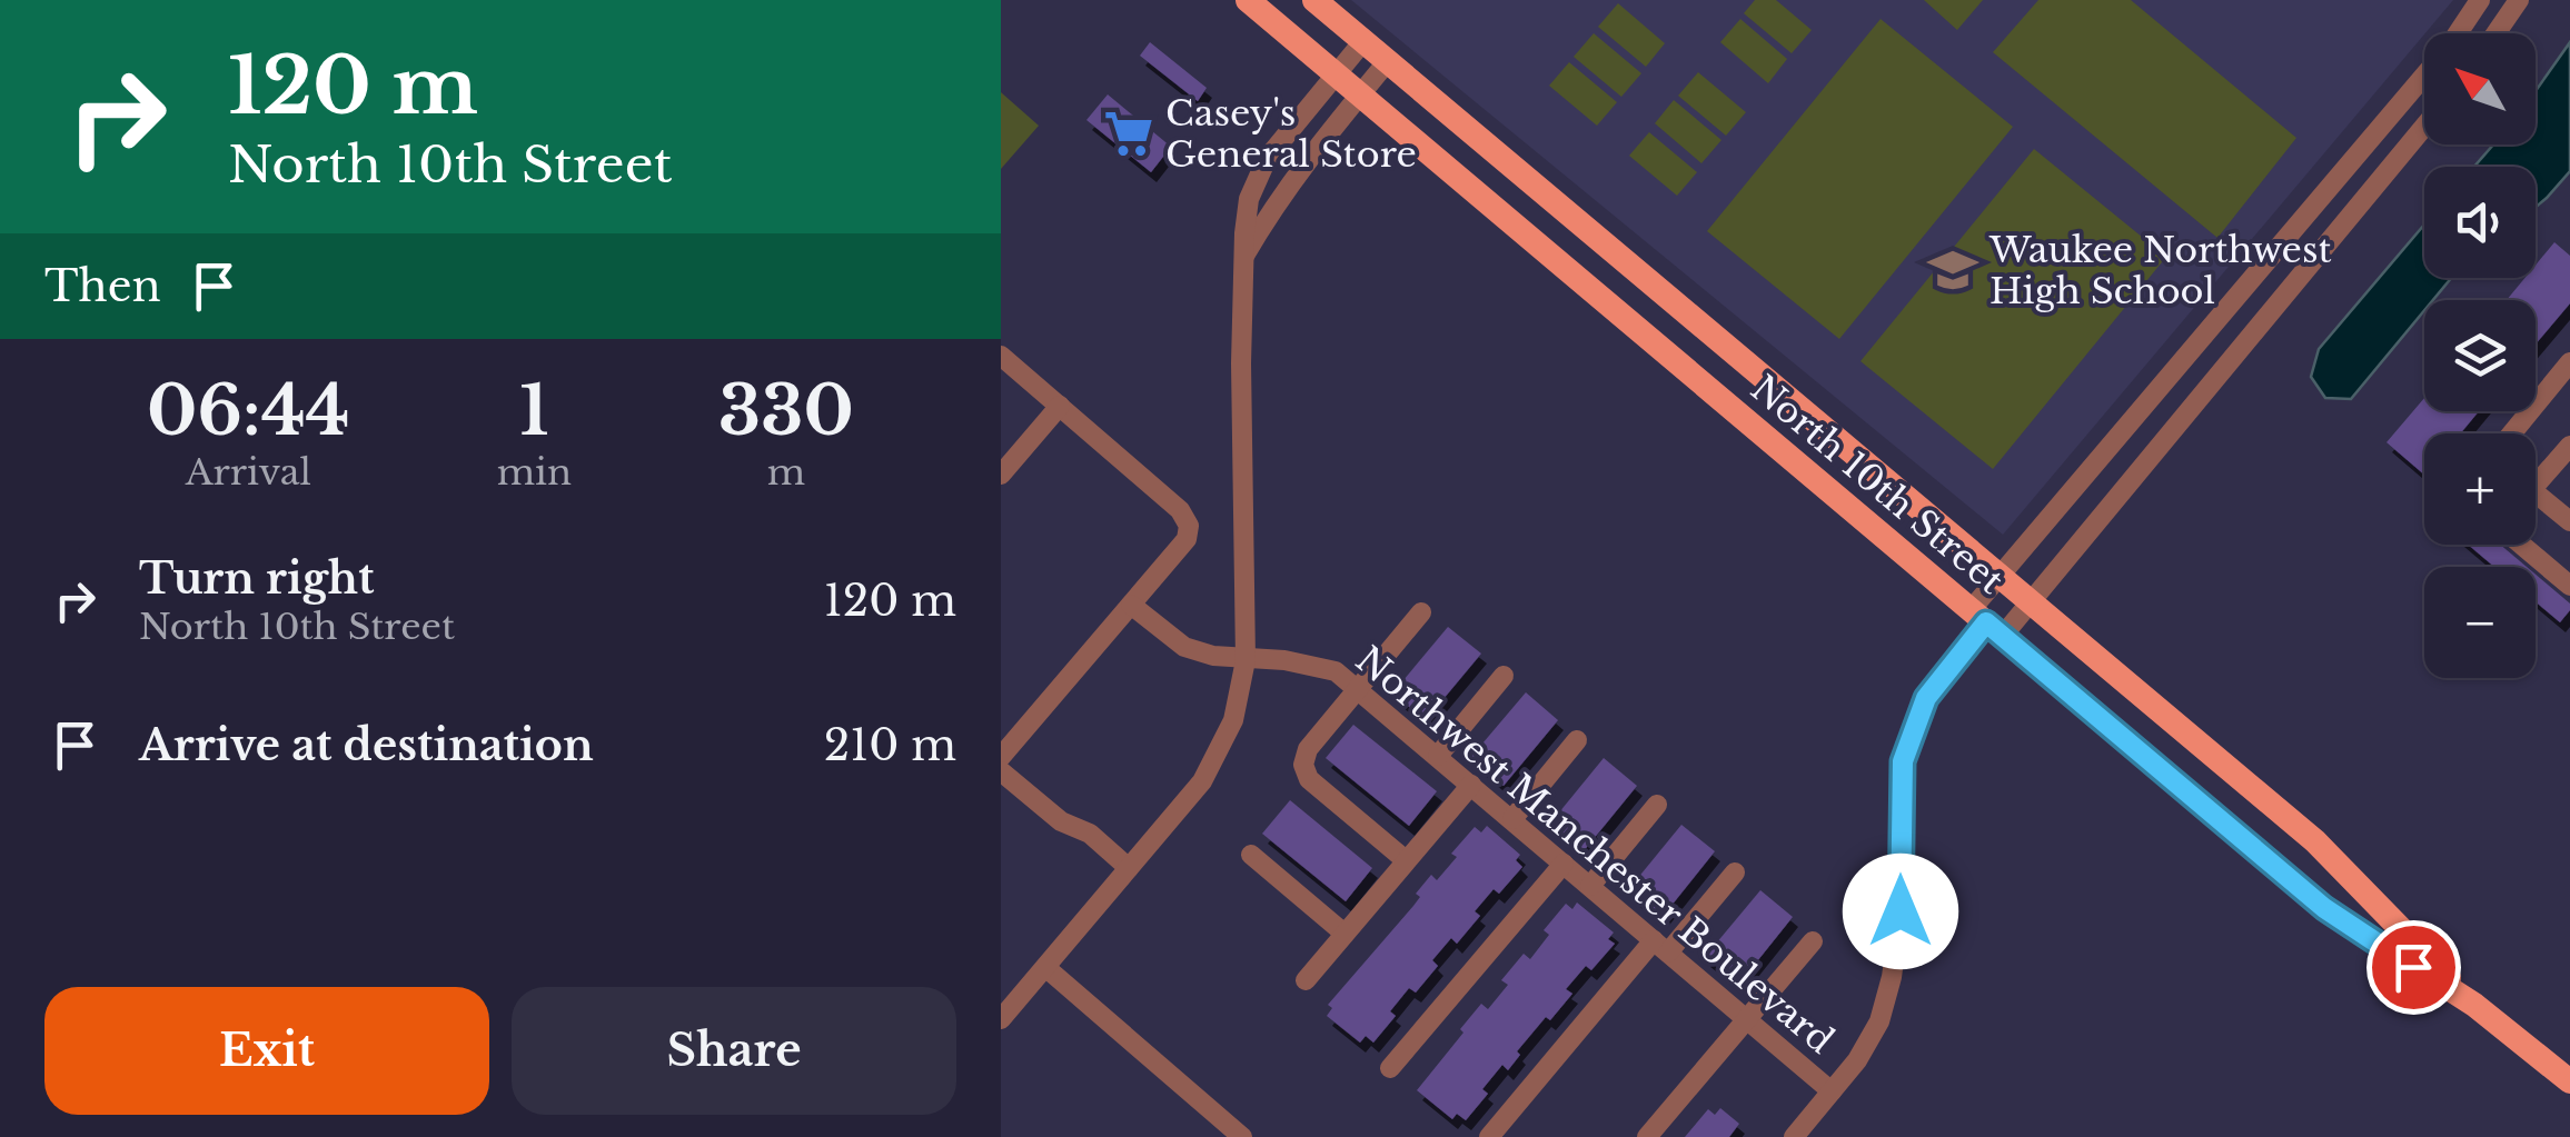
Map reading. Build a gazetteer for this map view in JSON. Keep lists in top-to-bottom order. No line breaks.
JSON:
{"streets":{"main road":["North 10th Street"],"street":["Northwest Manchester Boulevard"]},"places":{"supermarket":["Casey's General Store"],"school or university":["Waukee Northwest High School"]},"north":"top left","page":{"turn":["120 m","North 10th Street"],"map_buttons":["+","−"],"then":"Then","eta":["06:44","Arrival","1","min","330","m"],"list":[{"name":"Turn right","note":"North 10th Street","value":"120 m"},{"name":"Arrive at destination","value":"210 m"}],"buttons":["Exit","Share"]}}
